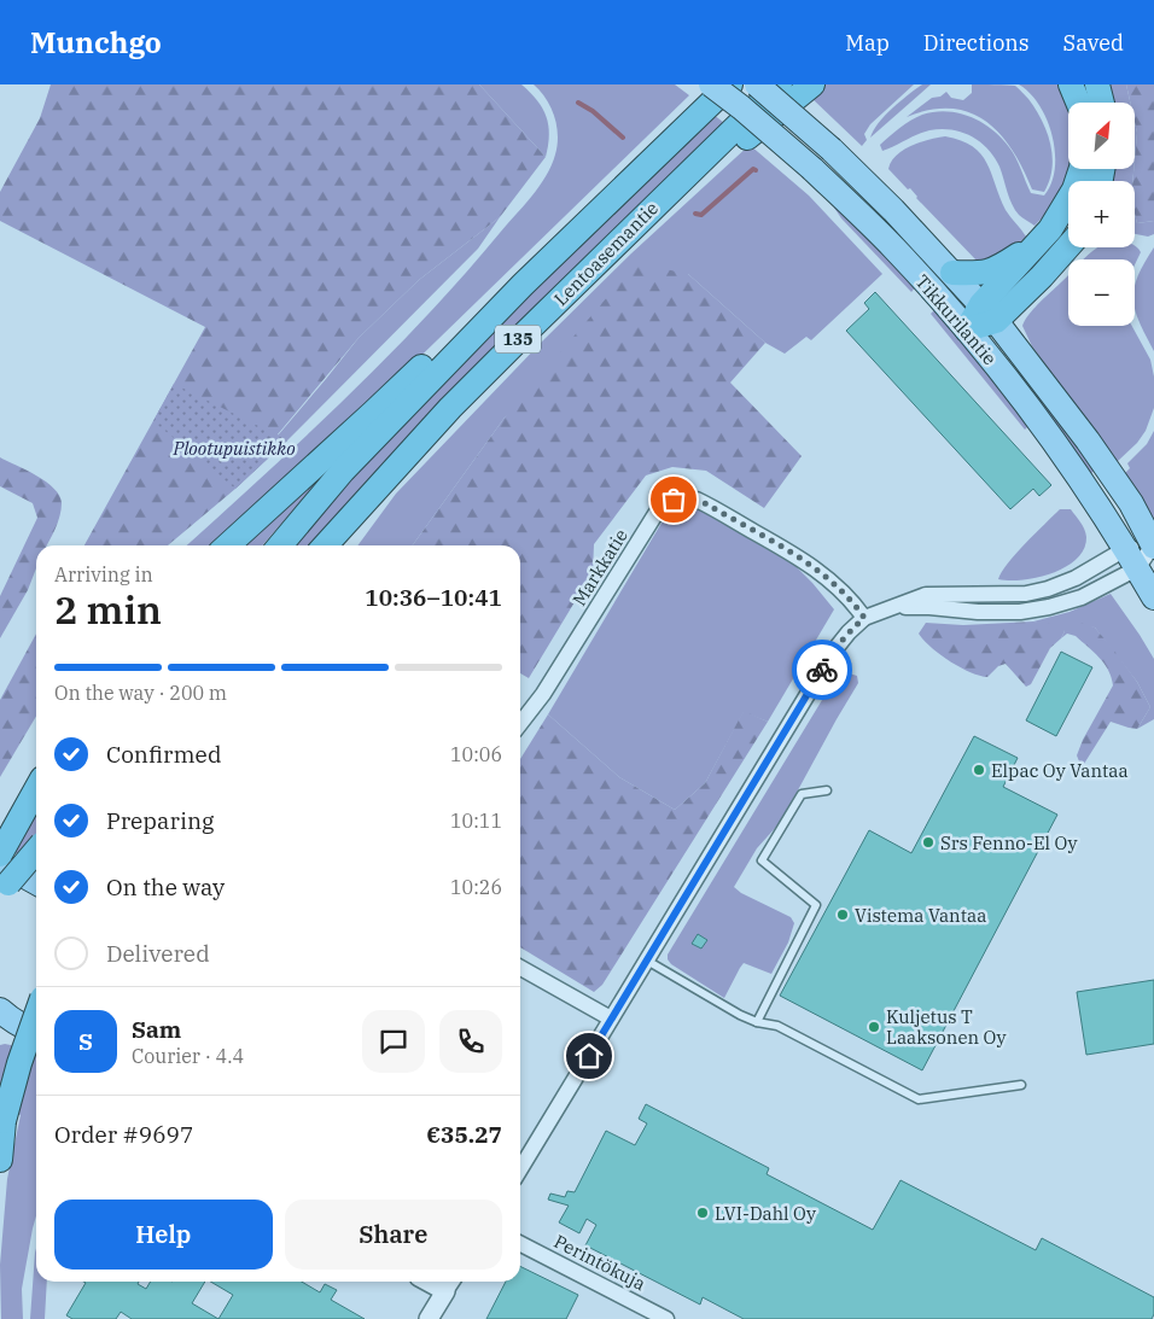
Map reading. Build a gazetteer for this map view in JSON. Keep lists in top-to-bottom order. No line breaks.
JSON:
{"streets":{"highway":["Lentoasemantie","135"],"main road":["Tikkurilantie"],"street":["Markkatie","Perintökuja"]},"crossings":[["Lentoasemantie","135"]],"parks":["Plootupuistikko"],"places":["Elpac Oy Vantaa","Srs Fenno-El Oy","Vistema Vantaa","Kuljetus T Laaksonen Oy","LVI-Dahl Oy"],"north":"top right","page":{"header":"Munchgo","nav":["Map","Directions","Saved"],"map_buttons":["+","−"],"heading":["2 min","Arriving in","10:36–10:41"],"panel":["Sam","Courier · 4.4","Order #9697","€35.27"],"bar":"On the way · 200 m","list":[["Confirmed","10:06"],["Preparing","10:11"],["On the way","10:26"],"Delivered"],"round":"S","buttons":["Help","Share"]}}
